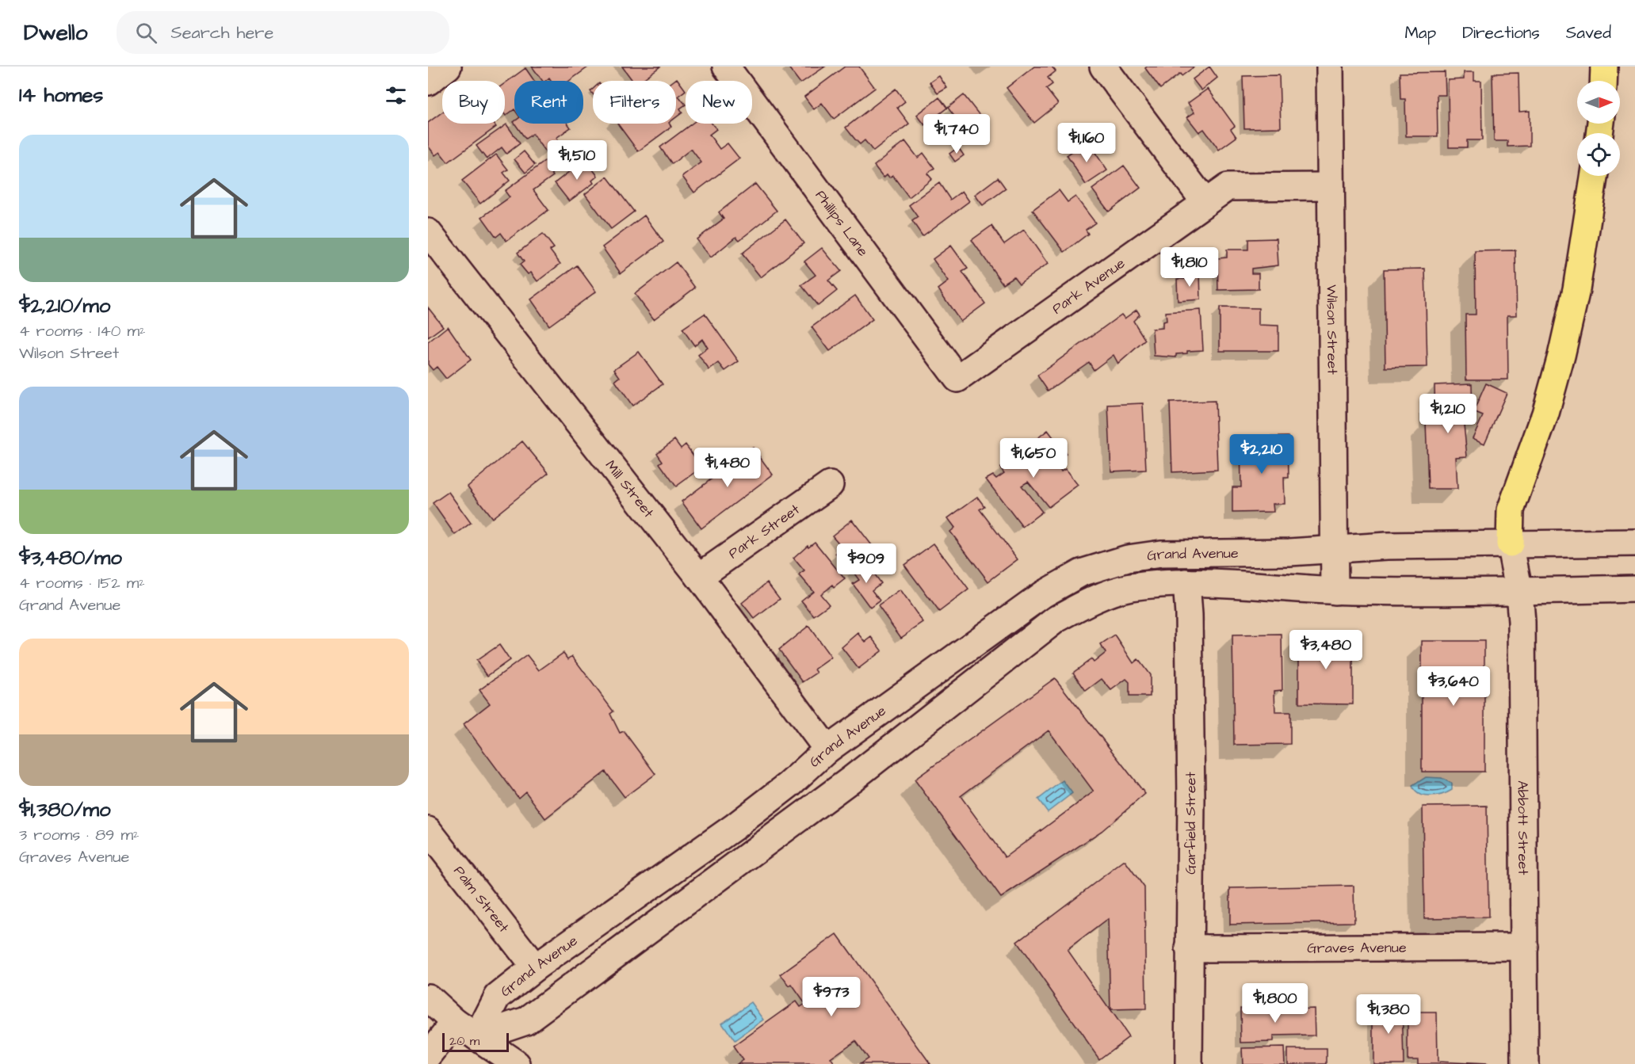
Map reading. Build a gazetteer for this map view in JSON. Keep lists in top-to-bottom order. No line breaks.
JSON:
{"streets":{"street":["Phillips Lane","Park Avenue","Wilson Street","Mill Street","Park Street","Grand Avenue","Garfield Street","Abbott Street","Palm Street","Graves Avenue"]},"crossings":[["Phillips Lane","Park Avenue"],["Park Avenue","Wilson Street"],["Wilson Street","Grand Avenue"],["Mill Street","Park Street"],["Mill Street","Grand Avenue"],["Grand Avenue","Garfield Street"],["Grand Avenue","Abbott Street"],["Grand Avenue","Palm Street"],["Garfield Street","Graves Avenue"],["Abbott Street","Graves Avenue"]],"scale_bar":"20 m","north":"right","page":{"header":"Dwello","search":"Search here","nav":["Map","Directions","Saved"],"heading":"14 homes","chip":["Buy","Rent","Filters","New"],"price":["$1,740","$1,160","$1,510","$1,810","$1,210","$2,210","$1,650","$1,480","$909","$3,480","$3,640","$973","$1,800","$1,380"],"list":[{"name":"$2,210/mo","note":"4 rooms · 140 m² · Wilson Street"},{"name":"$3,480/mo","note":"4 rooms · 152 m² · Grand Avenue"},{"name":"$1,380/mo","note":"3 rooms · 89 m² · Graves Avenue"}],"scale":"20 m"}}
